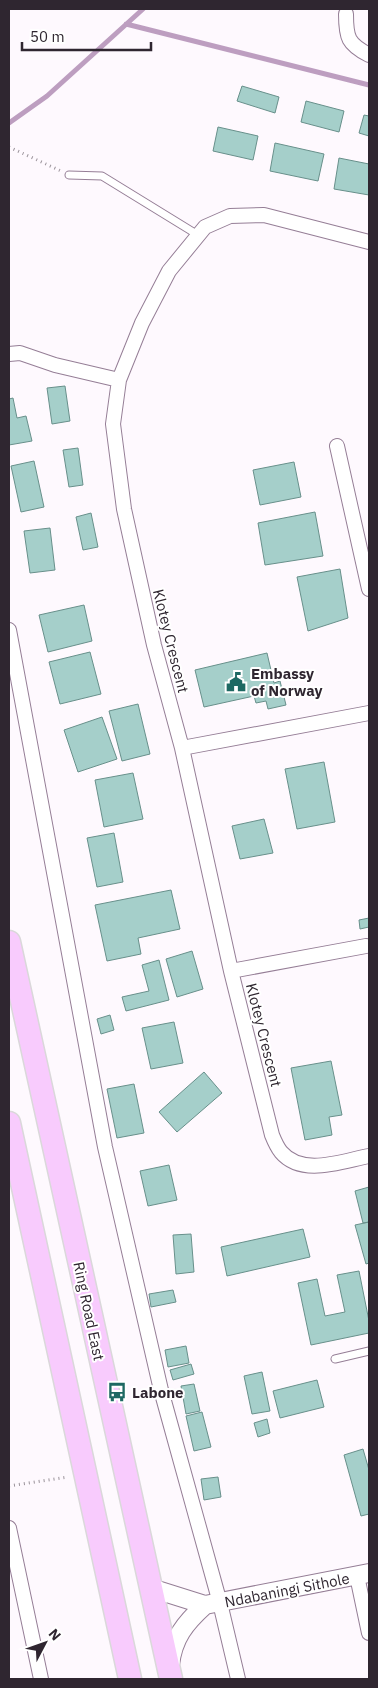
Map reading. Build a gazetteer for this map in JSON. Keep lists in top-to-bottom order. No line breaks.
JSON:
{"streets":{"main road":["Ring Road East"],"street":["Klotey Crescent","Ndabaningi Sithole"]},"crossings":[["Ring Road East","Ndabaningi Sithole"]],"places":{"public building":["Embassy of Norway"],"bus stop":["Labone"]},"scale_bar":"50 m","north":"top right"}
